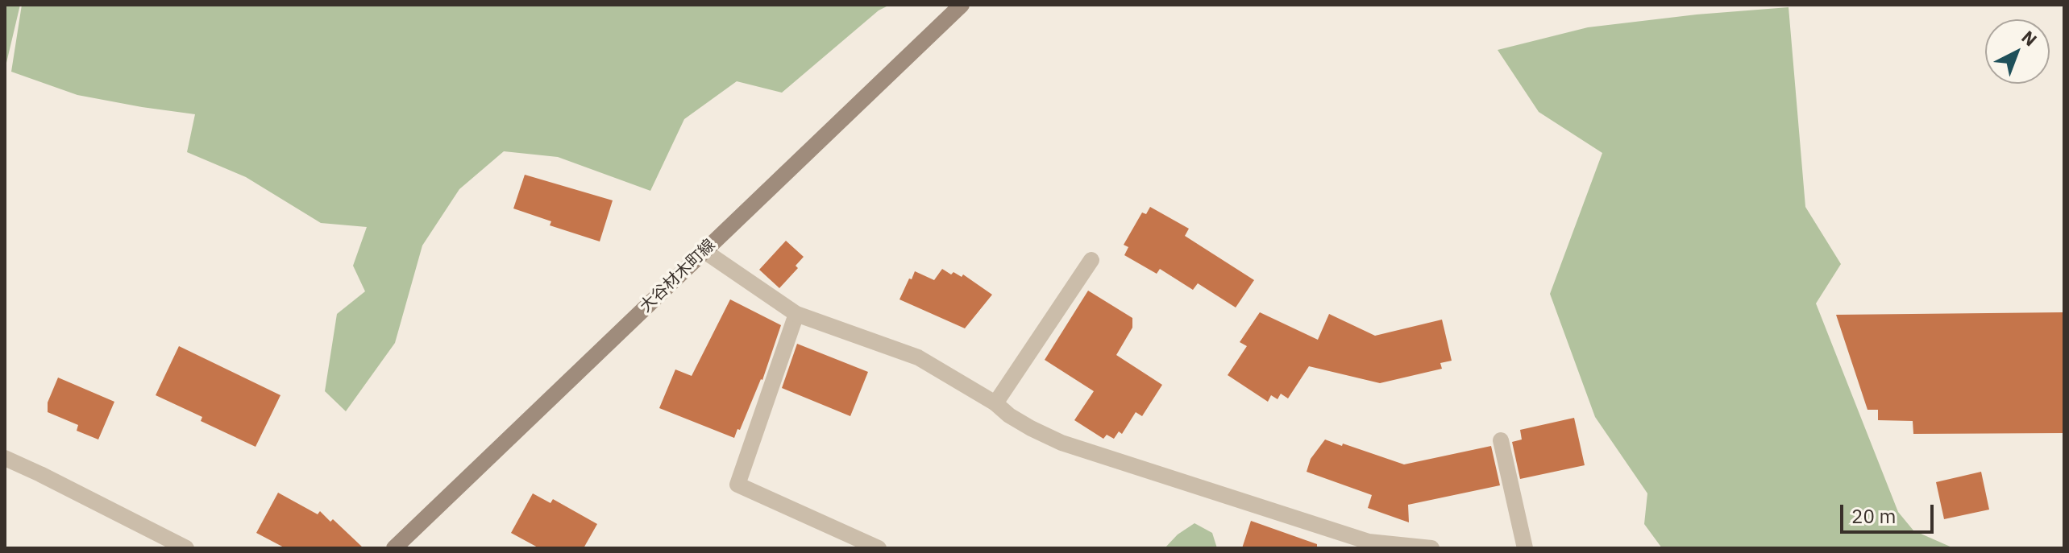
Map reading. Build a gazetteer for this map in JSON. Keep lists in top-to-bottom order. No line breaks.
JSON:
{"streets":{"main road":["大谷材木町線"]},"scale_bar":"20 m","north":"top right"}
